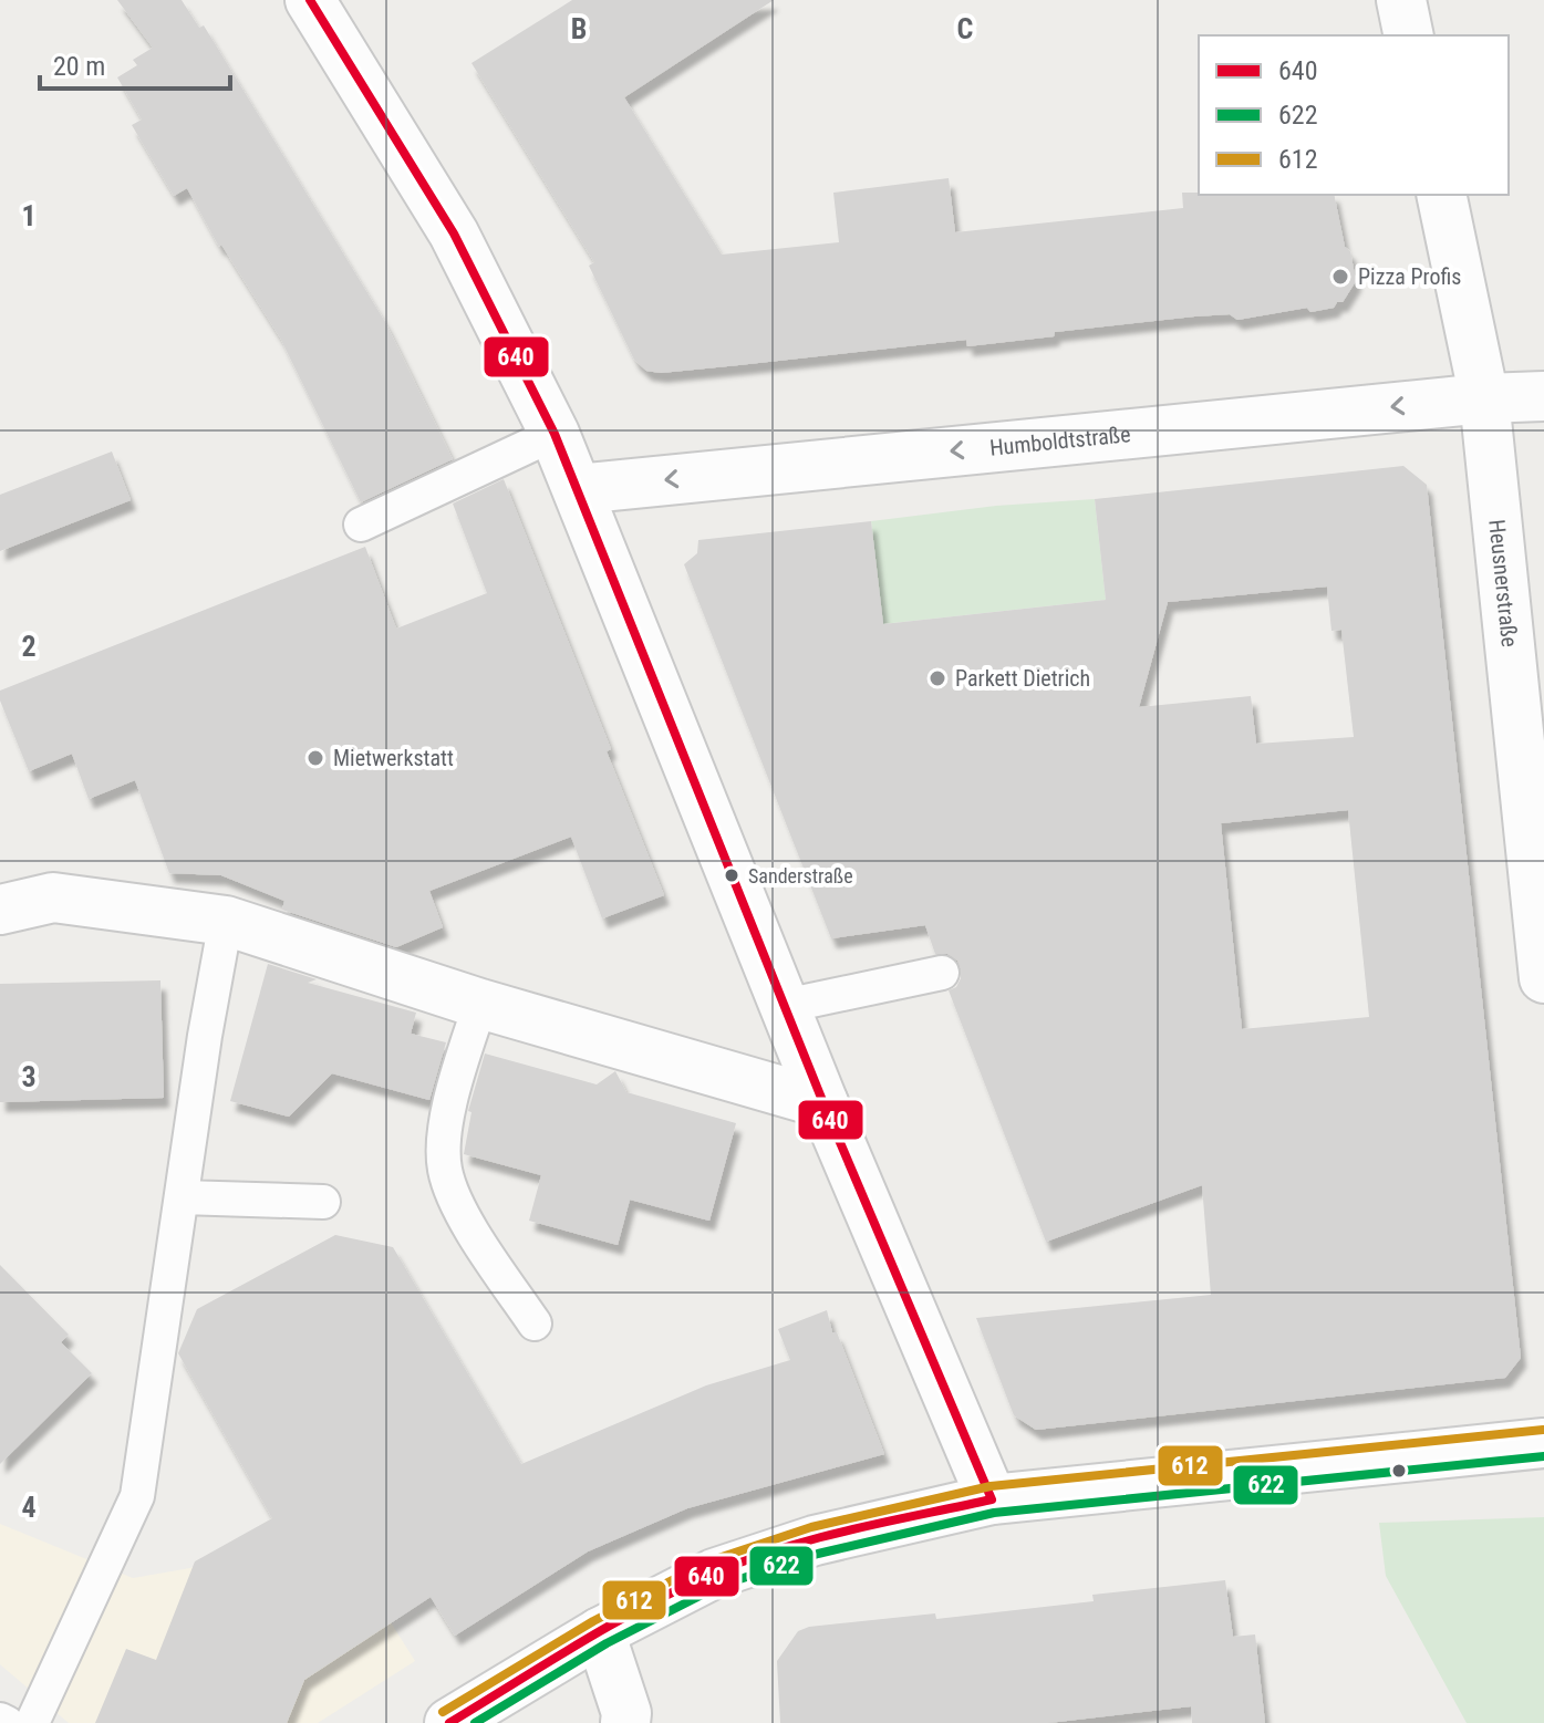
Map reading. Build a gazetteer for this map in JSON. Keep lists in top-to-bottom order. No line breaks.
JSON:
{"streets":{"street":["Humboldtstraße","Heusnerstraße"]},"crossings":[["Humboldtstraße","Heusnerstraße"]],"one_way":["Humboldtstraße"],"places":["Pizza Profis","Parkett Dietrich","Mietwerkstatt","Sanderstraße"],"lines":["transit line 640","transit line 612","transit line 622"],"legend":["640","622","612"],"scale_bar":"20 m","grid":{"columns":["B","C"],"rows":["1","2","3","4"]}}
